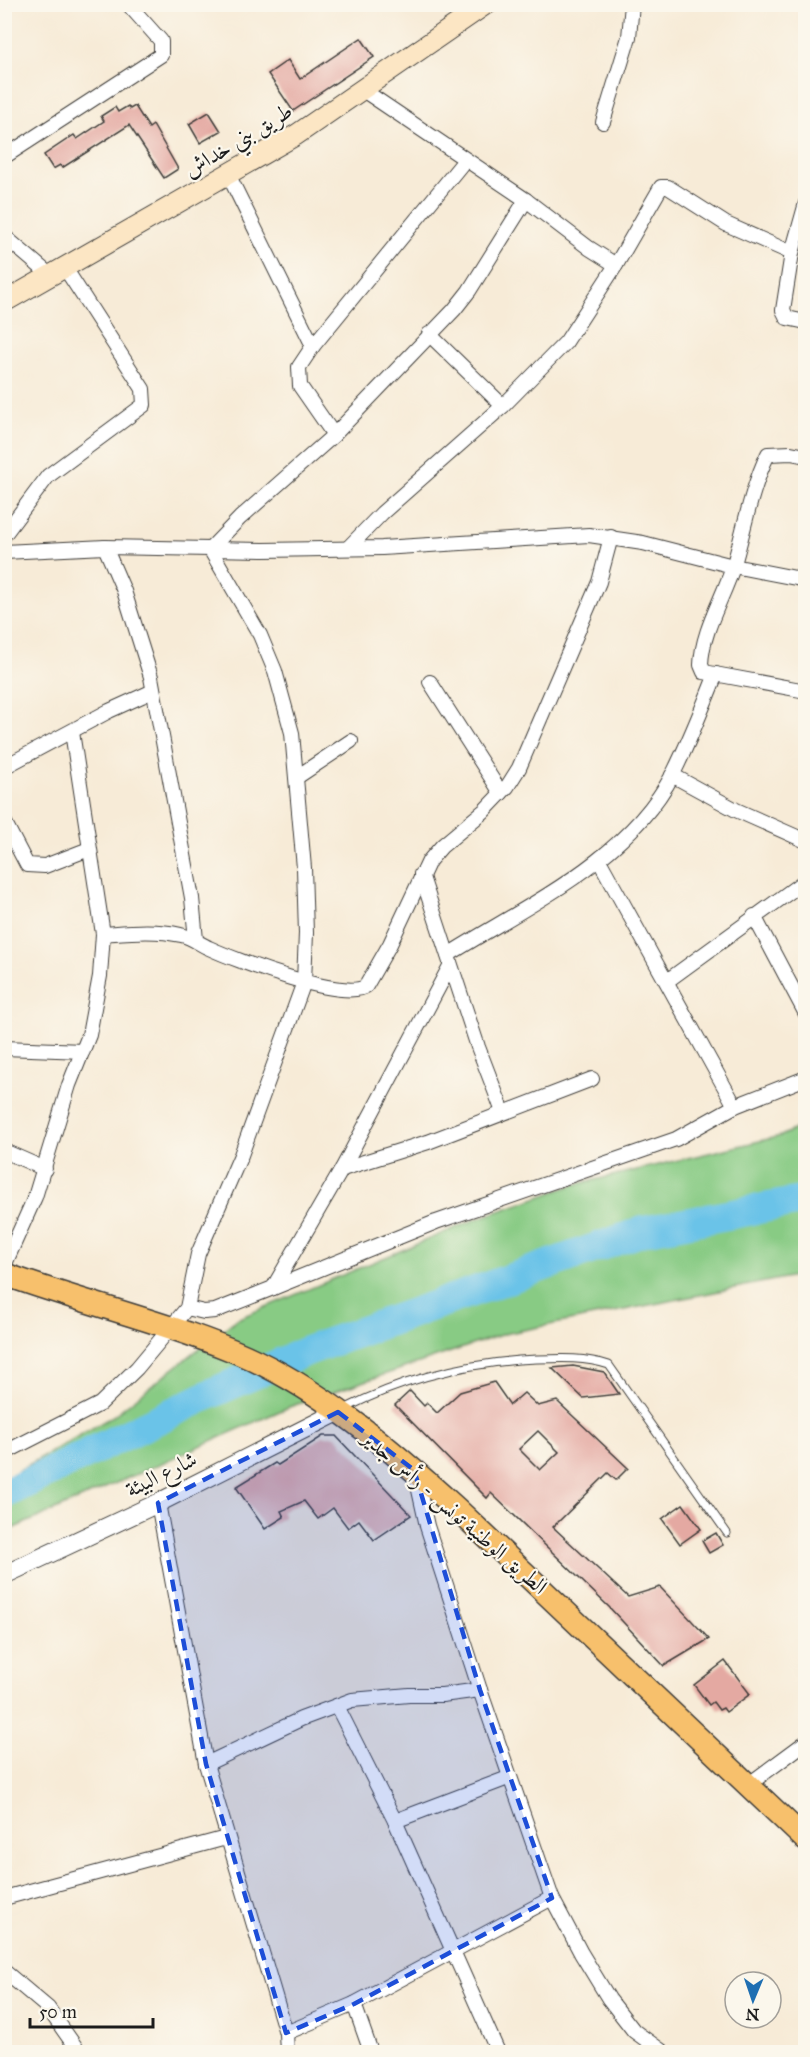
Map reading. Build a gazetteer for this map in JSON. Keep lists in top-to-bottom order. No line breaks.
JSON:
{"streets":{"main road":["طريق بني خداش","الطريق الوطنية تونس - رأس جدير"],"street":["شارع البيئة"]},"crossings":[["شارع البيئة","الطريق الوطنية تونس - رأس جدير"]],"scale_bar":"50 m","north":"bottom"}
